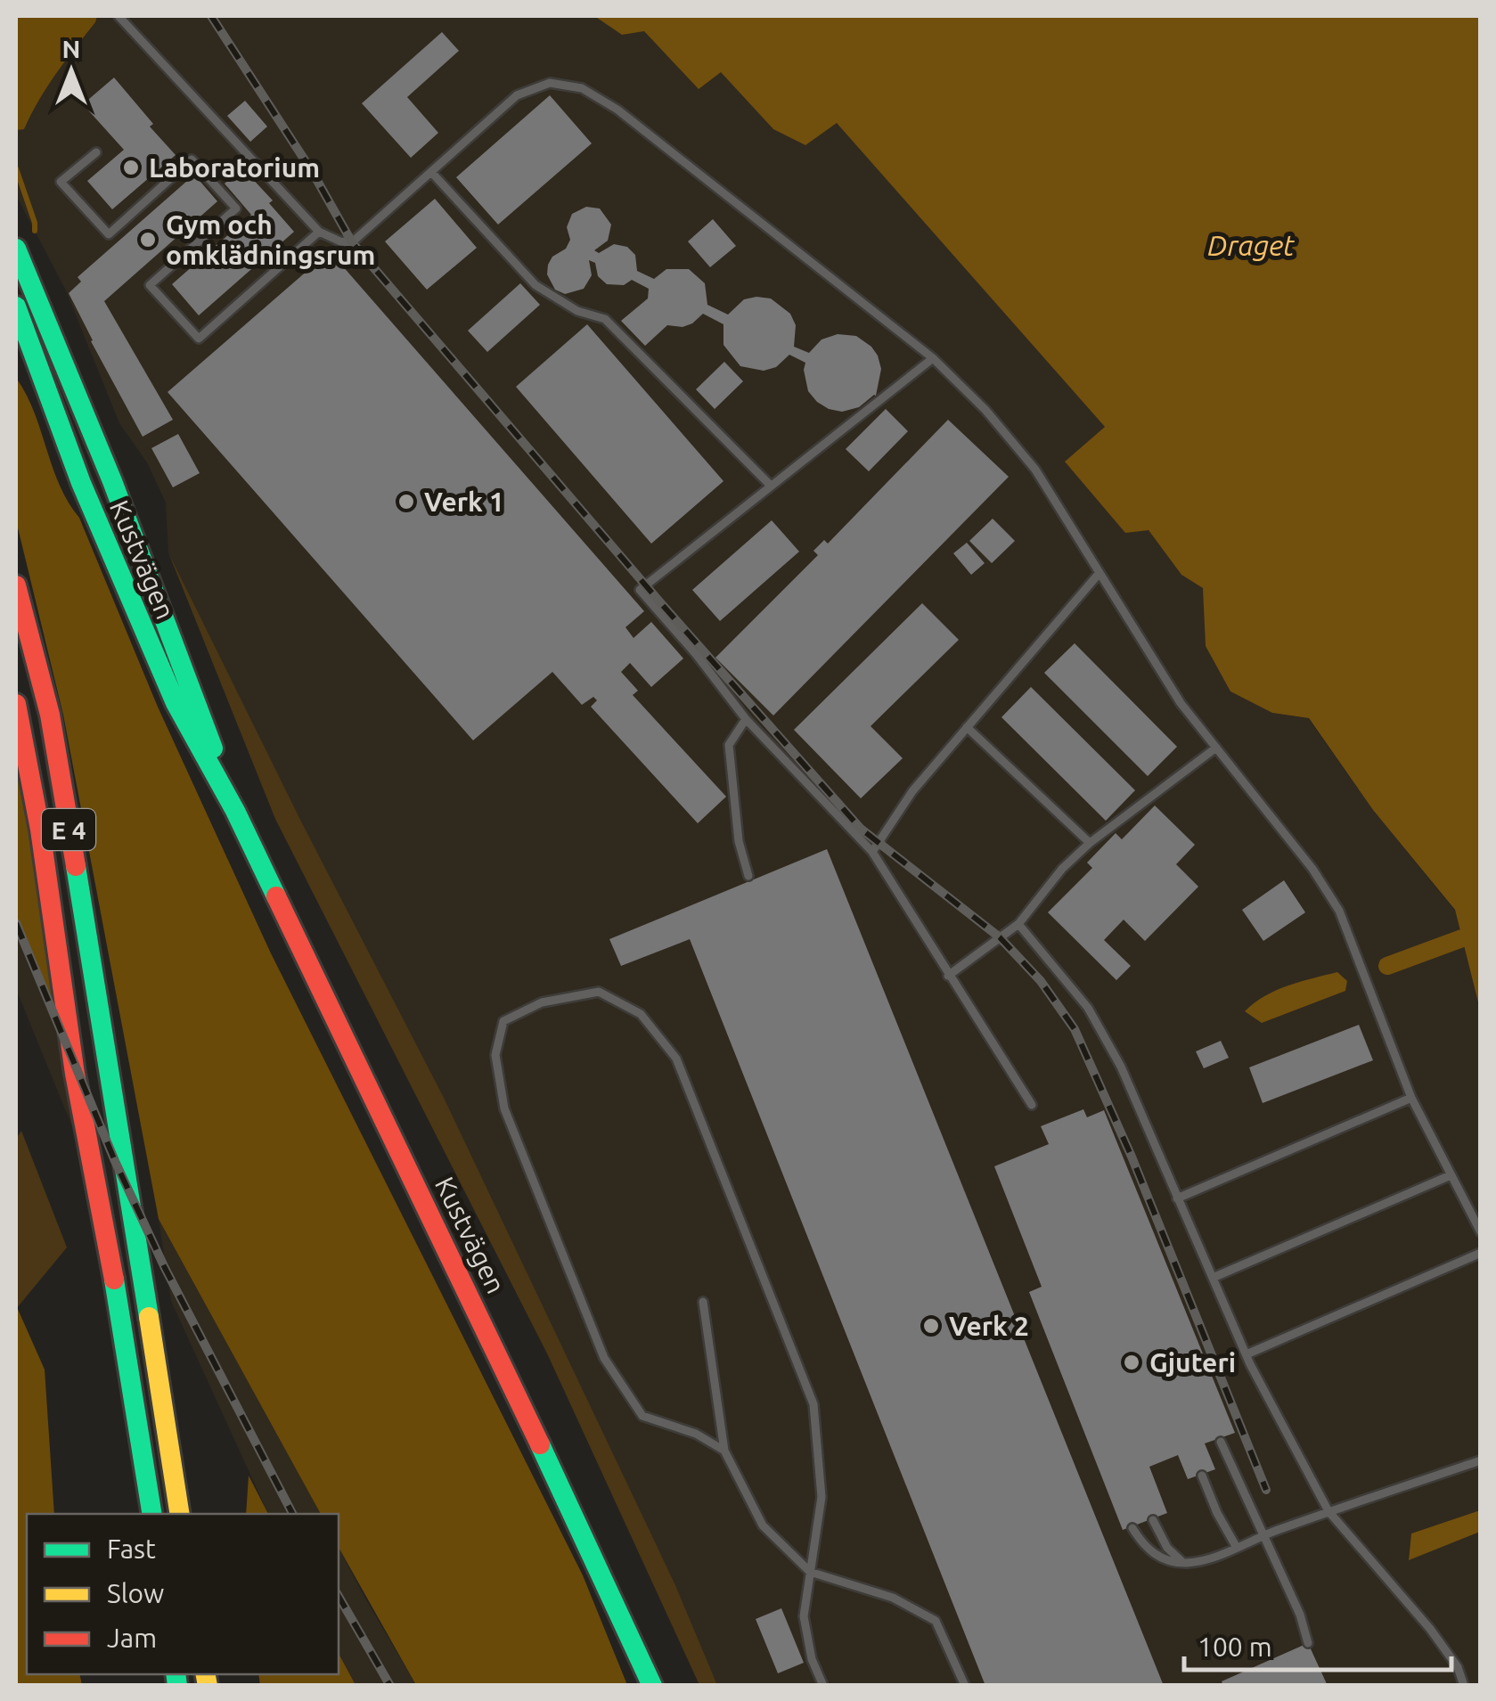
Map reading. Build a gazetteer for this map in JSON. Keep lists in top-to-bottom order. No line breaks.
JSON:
{"streets":{"main road":["Kustvägen","E 4"]},"water":["Draget"],"places":["Laboratorium","Gym och omklädningsrum","Verk 1","Verk 2","Gjuteri"],"legend":["Fast","Slow","Jam"],"scale_bar":"100 m","north":"top"}
